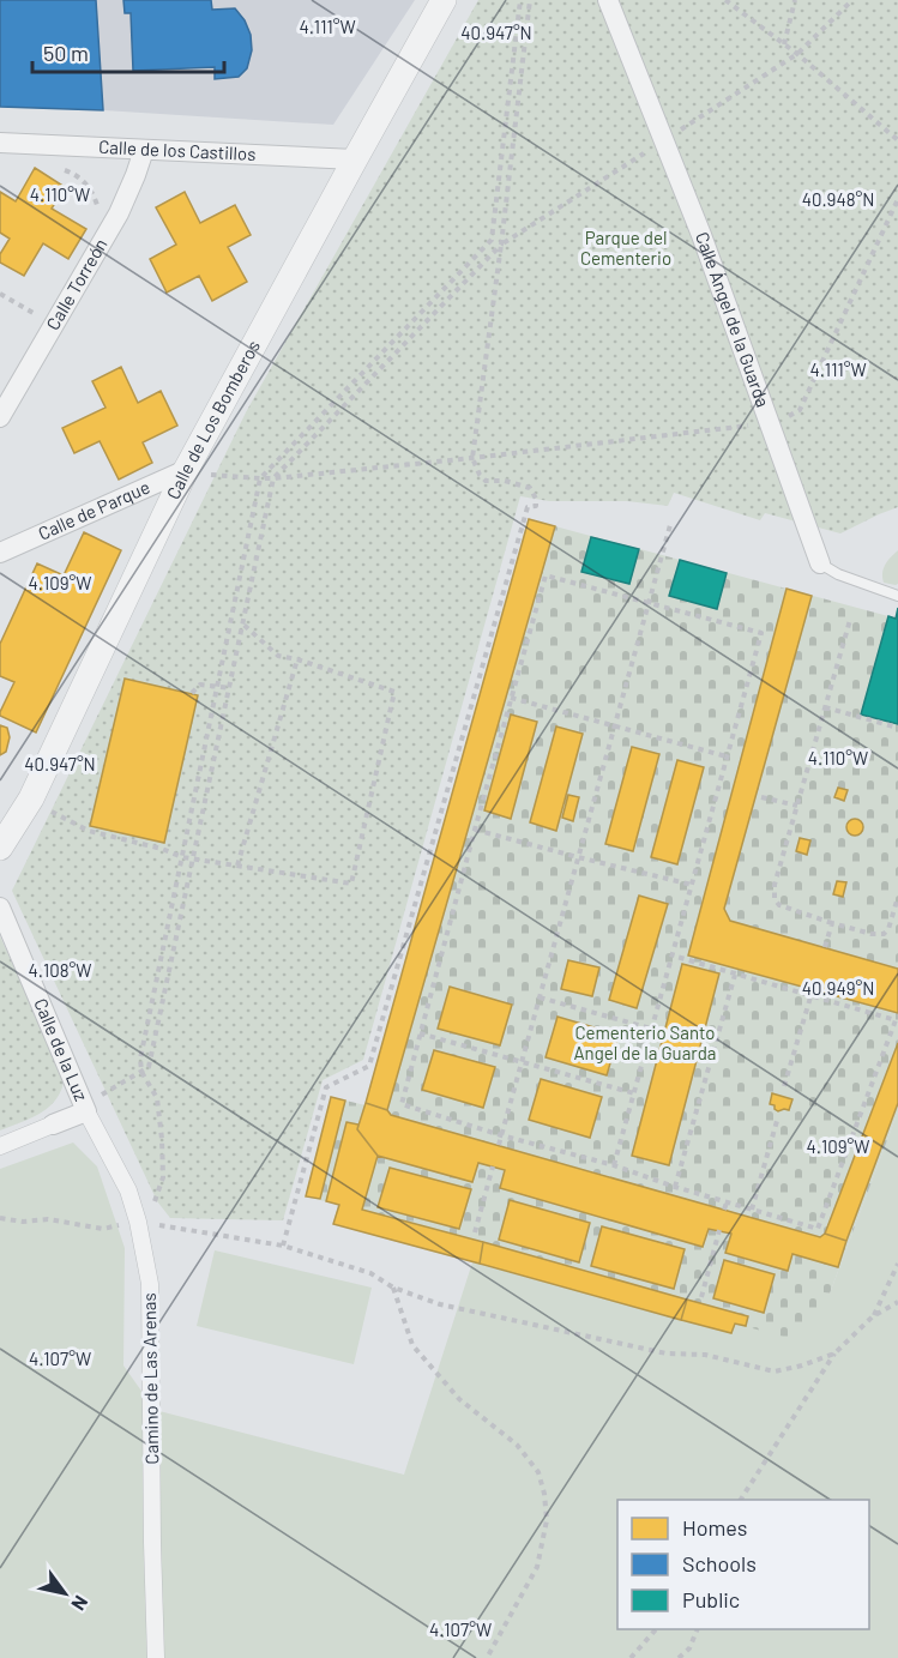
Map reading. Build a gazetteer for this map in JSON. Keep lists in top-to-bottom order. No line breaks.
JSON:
{"streets":{"street":["Calle de los Castillos","Calle Torreón","Calle Ángel de la Guarda","Calle de Los Bomberos","Calle de Parque","Calle de la Luz","Camino de Las Arenas"]},"crossings":[["Calle de los Castillos","Calle Torreón"],["Calle de los Castillos","Calle de Los Bomberos"],["Calle de Los Bomberos","Calle de Parque"],["Calle de la Luz","Camino de Las Arenas"]],"parks":["Parque del Cementerio","Cementerio Santo Angel de la Guarda"],"legend":["Homes","Schools","Public"],"scale_bar":"50 m","north":"bottom right","coordinates":["4.111°W","40.947°N","4.110°W","40.948°N","4.109°W","4.108°W","40.949°N","4.107°W"]}
